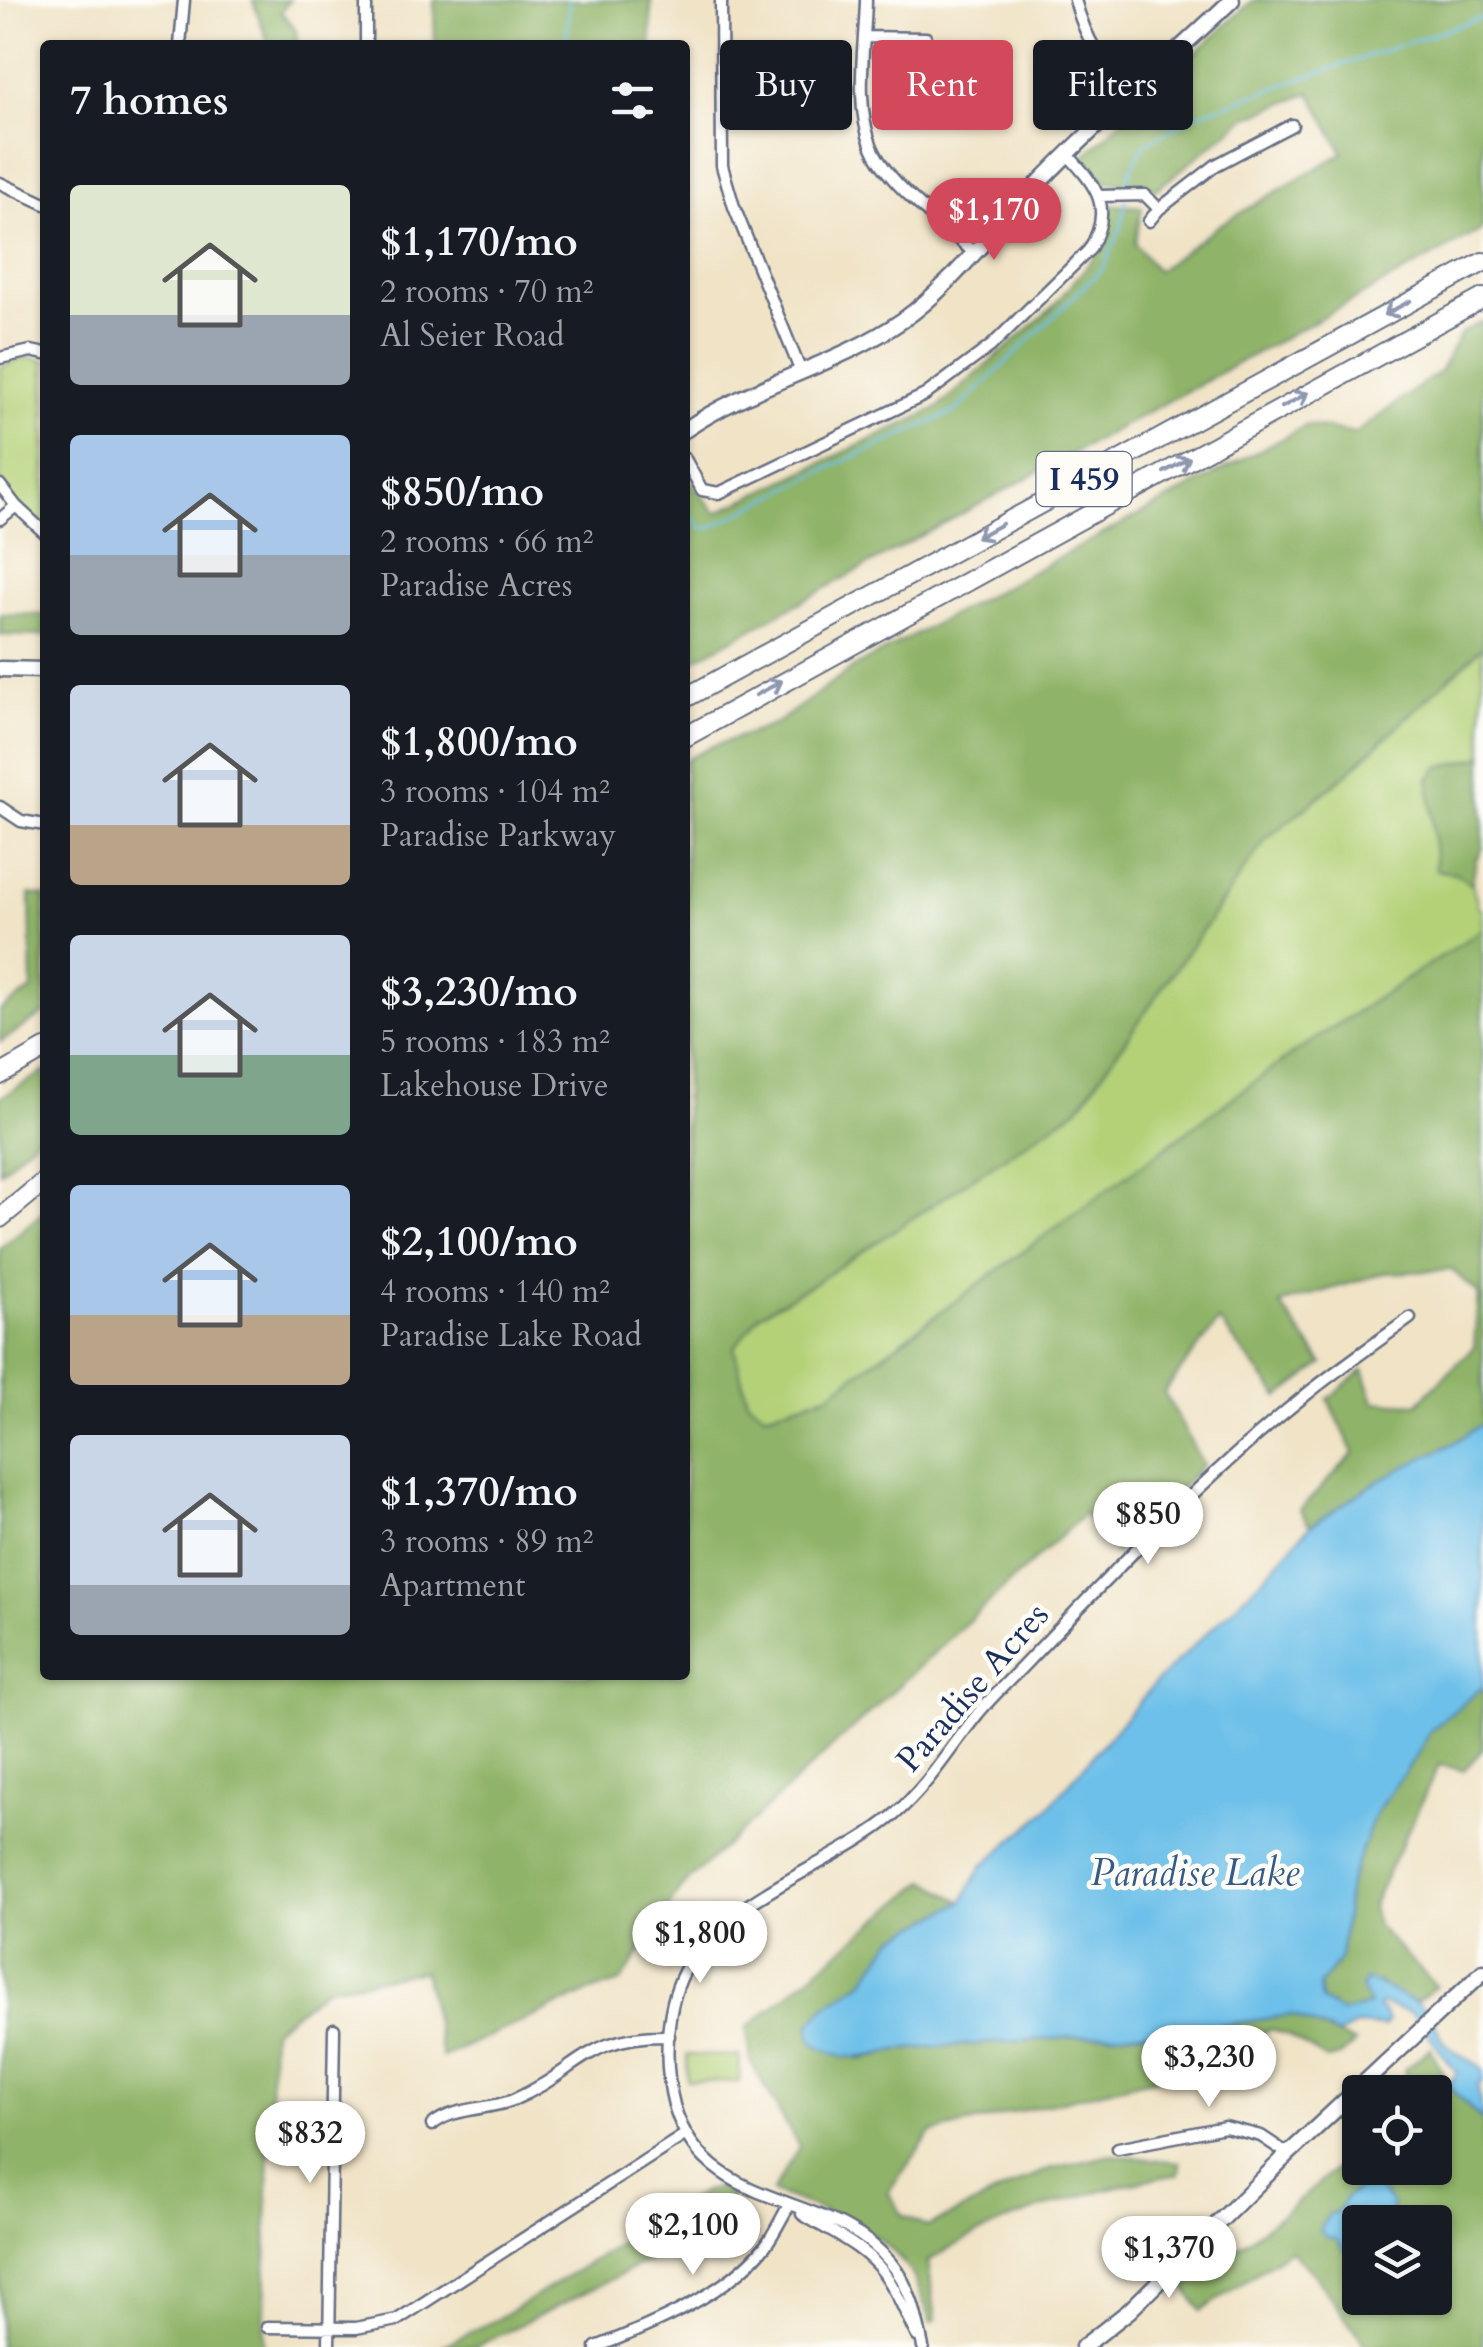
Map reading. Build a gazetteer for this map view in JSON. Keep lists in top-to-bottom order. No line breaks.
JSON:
{"streets":{"highway":["I 459"],"street":["Paradise Acres"]},"water":["Paradise Lake"],"page":{"chip":["Buy","Rent","Filters"],"heading":"7 homes","list":[{"name":"$1,170/mo","note":"2 rooms · 70 m² · Al Seier Road"},{"name":"$850/mo","note":"2 rooms · 66 m² · Paradise Acres"},{"name":"$1,800/mo","note":"3 rooms · 104 m² · Paradise Parkway"},{"name":"$3,230/mo","note":"5 rooms · 183 m² · Lakehouse Drive"},{"name":"$2,100/mo","note":"4 rooms · 140 m² · Paradise Lake Road"},{"name":"$1,370/mo","note":"3 rooms · 89 m² · Apartment"}],"price":["$1,170","$850","$1,800","$3,230","$832","$2,100","$1,370"]}}
